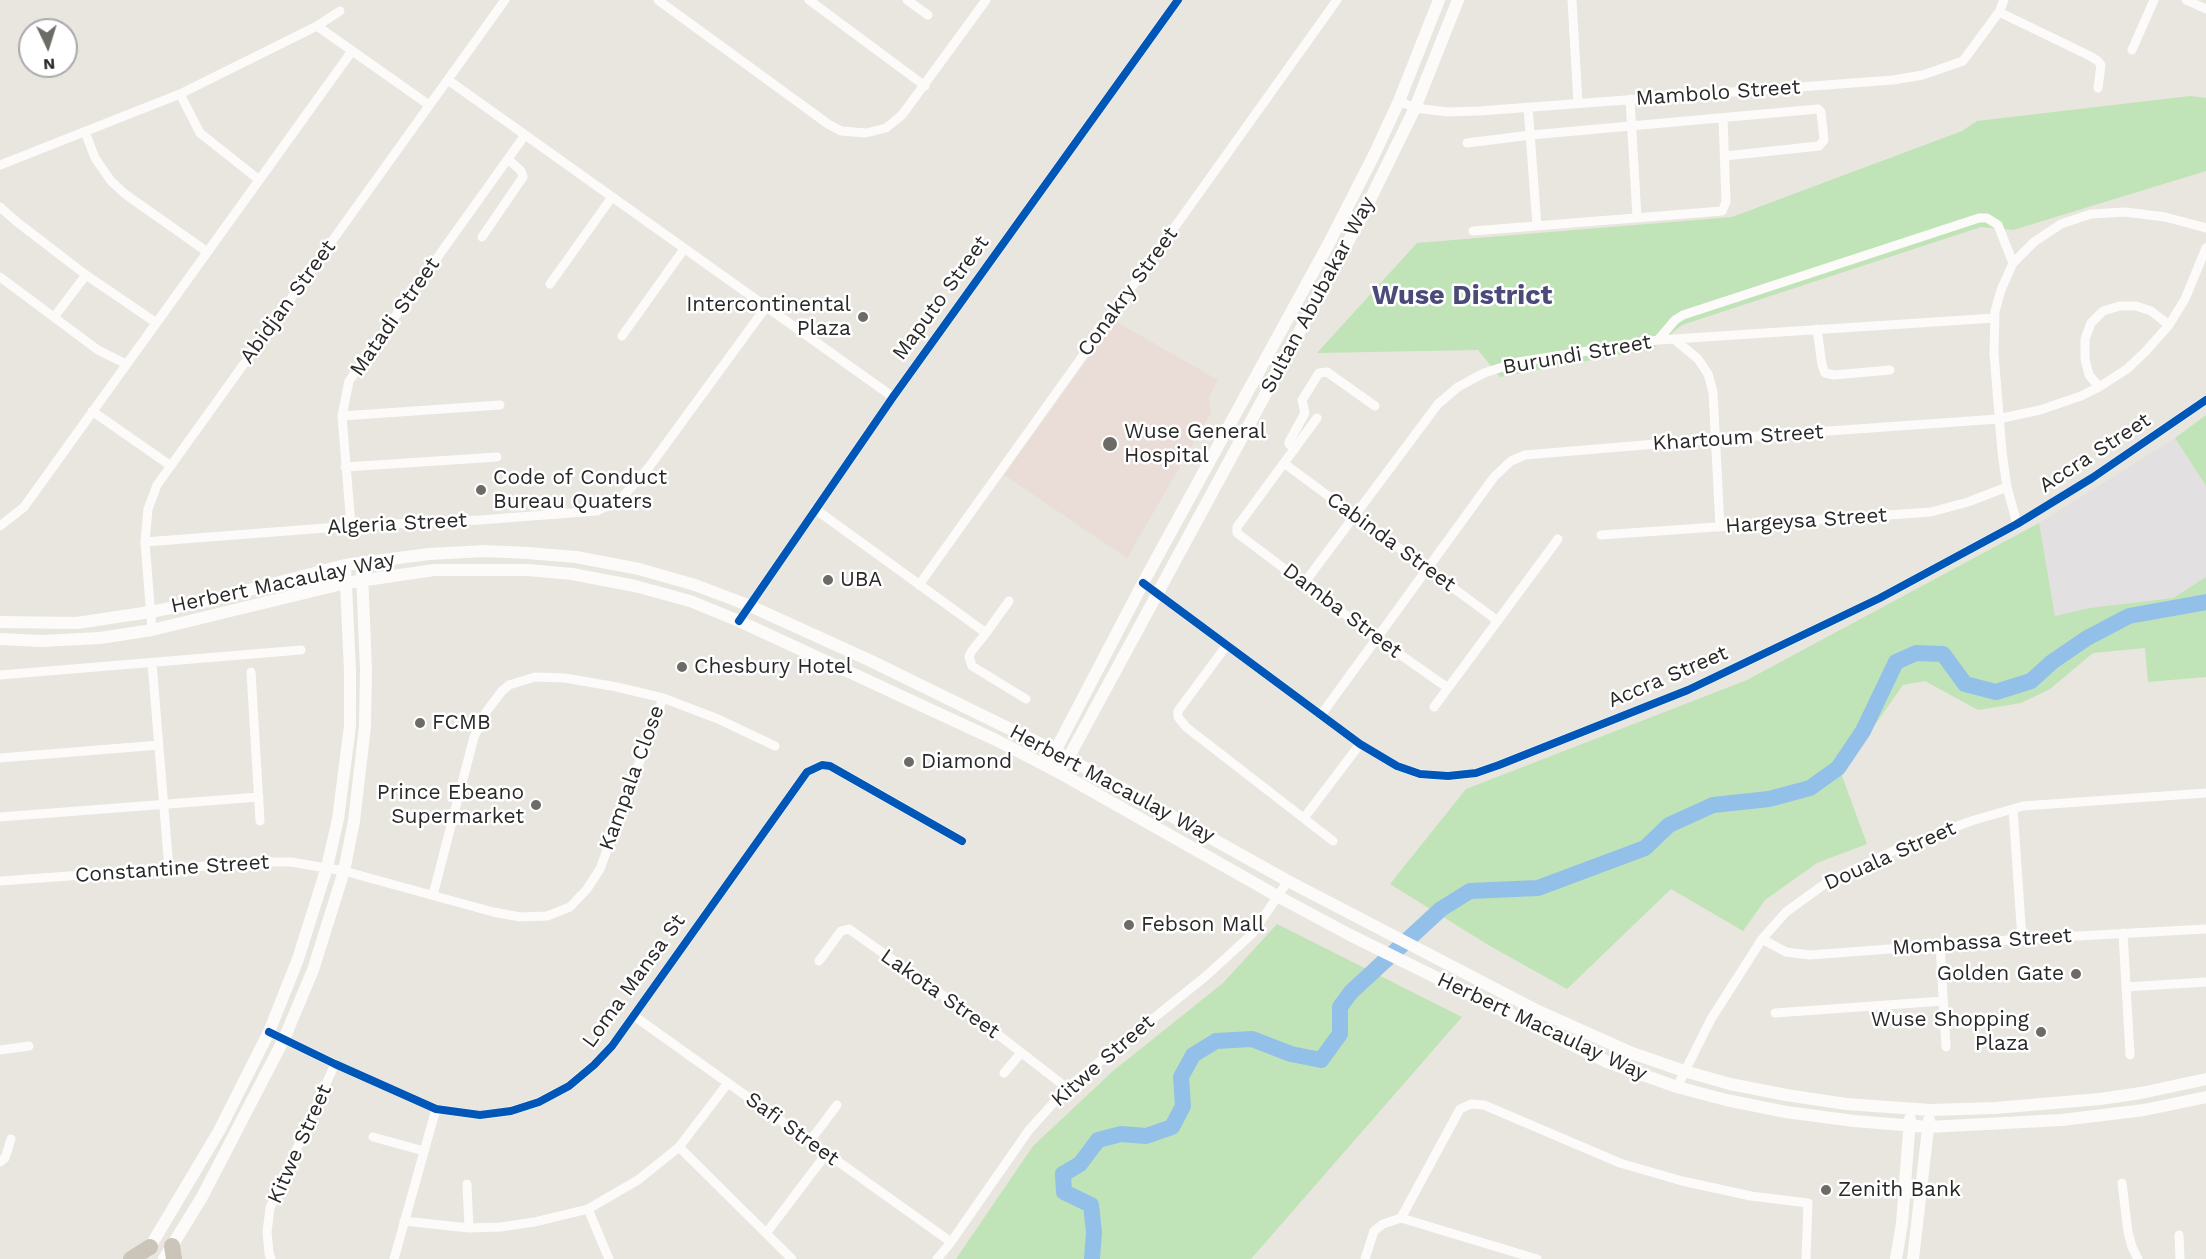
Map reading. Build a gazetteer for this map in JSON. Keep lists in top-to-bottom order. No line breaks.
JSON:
{"streets":{"main road":["Sultan Abubakar Way","Herbert Macaulay Way"],"street":["Mambolo Street","Conakry Street","Maputo Street","Abidjan Street","Matadi Street","Burundi Street","Khartoum Street","Accra Street","Hargeysa Street","Algeria Street","Cabinda Street","Damba Street","Kampala Close","Douala Street","Constantine Street","Mombassa Street","Loma Mansa St","Lakota Street","Kitwe Street","Safi Street"]},"crossings":[["Mambolo Street","Sultan Abubakar Way"],["Sultan Abubakar Way","Accra Street"],["Sultan Abubakar Way","Herbert Macaulay Way"],["Maputo Street","Herbert Macaulay Way"],["Abidjan Street","Algeria Street"],["Abidjan Street","Herbert Macaulay Way"],["Matadi Street","Algeria Street"],["Burundi Street","Khartoum Street"],["Burundi Street","Hargeysa Street"],["Burundi Street","Cabinda Street"],["Burundi Street","Damba Street"],["Khartoum Street","Accra Street"],["Khartoum Street","Cabinda Street"],["Khartoum Street","Damba Street"],["Cabinda Street","Damba Street"],["Herbert Macaulay Way","Douala Street"],["Herbert Macaulay Way","Kitwe Street"],["Kampala Close","Constantine Street"],["Douala Street","Mombassa Street"],["Loma Mansa St","Kitwe Street"],["Loma Mansa St","Safi Street"],["Lakota Street","Kitwe Street"],["Kitwe Street","Safi Street"]],"districts":["Wuse District"],"places":["Intercontinental Plaza","Wuse General Hospital","Code of Conduct Bureau Quaters","UBA","Chesbury Hotel","FCMB","Diamond","Prince Ebeano Supermarket","Febson Mall","Golden Gate","Wuse Shopping Plaza","Zenith Bank"],"north":"bottom"}
